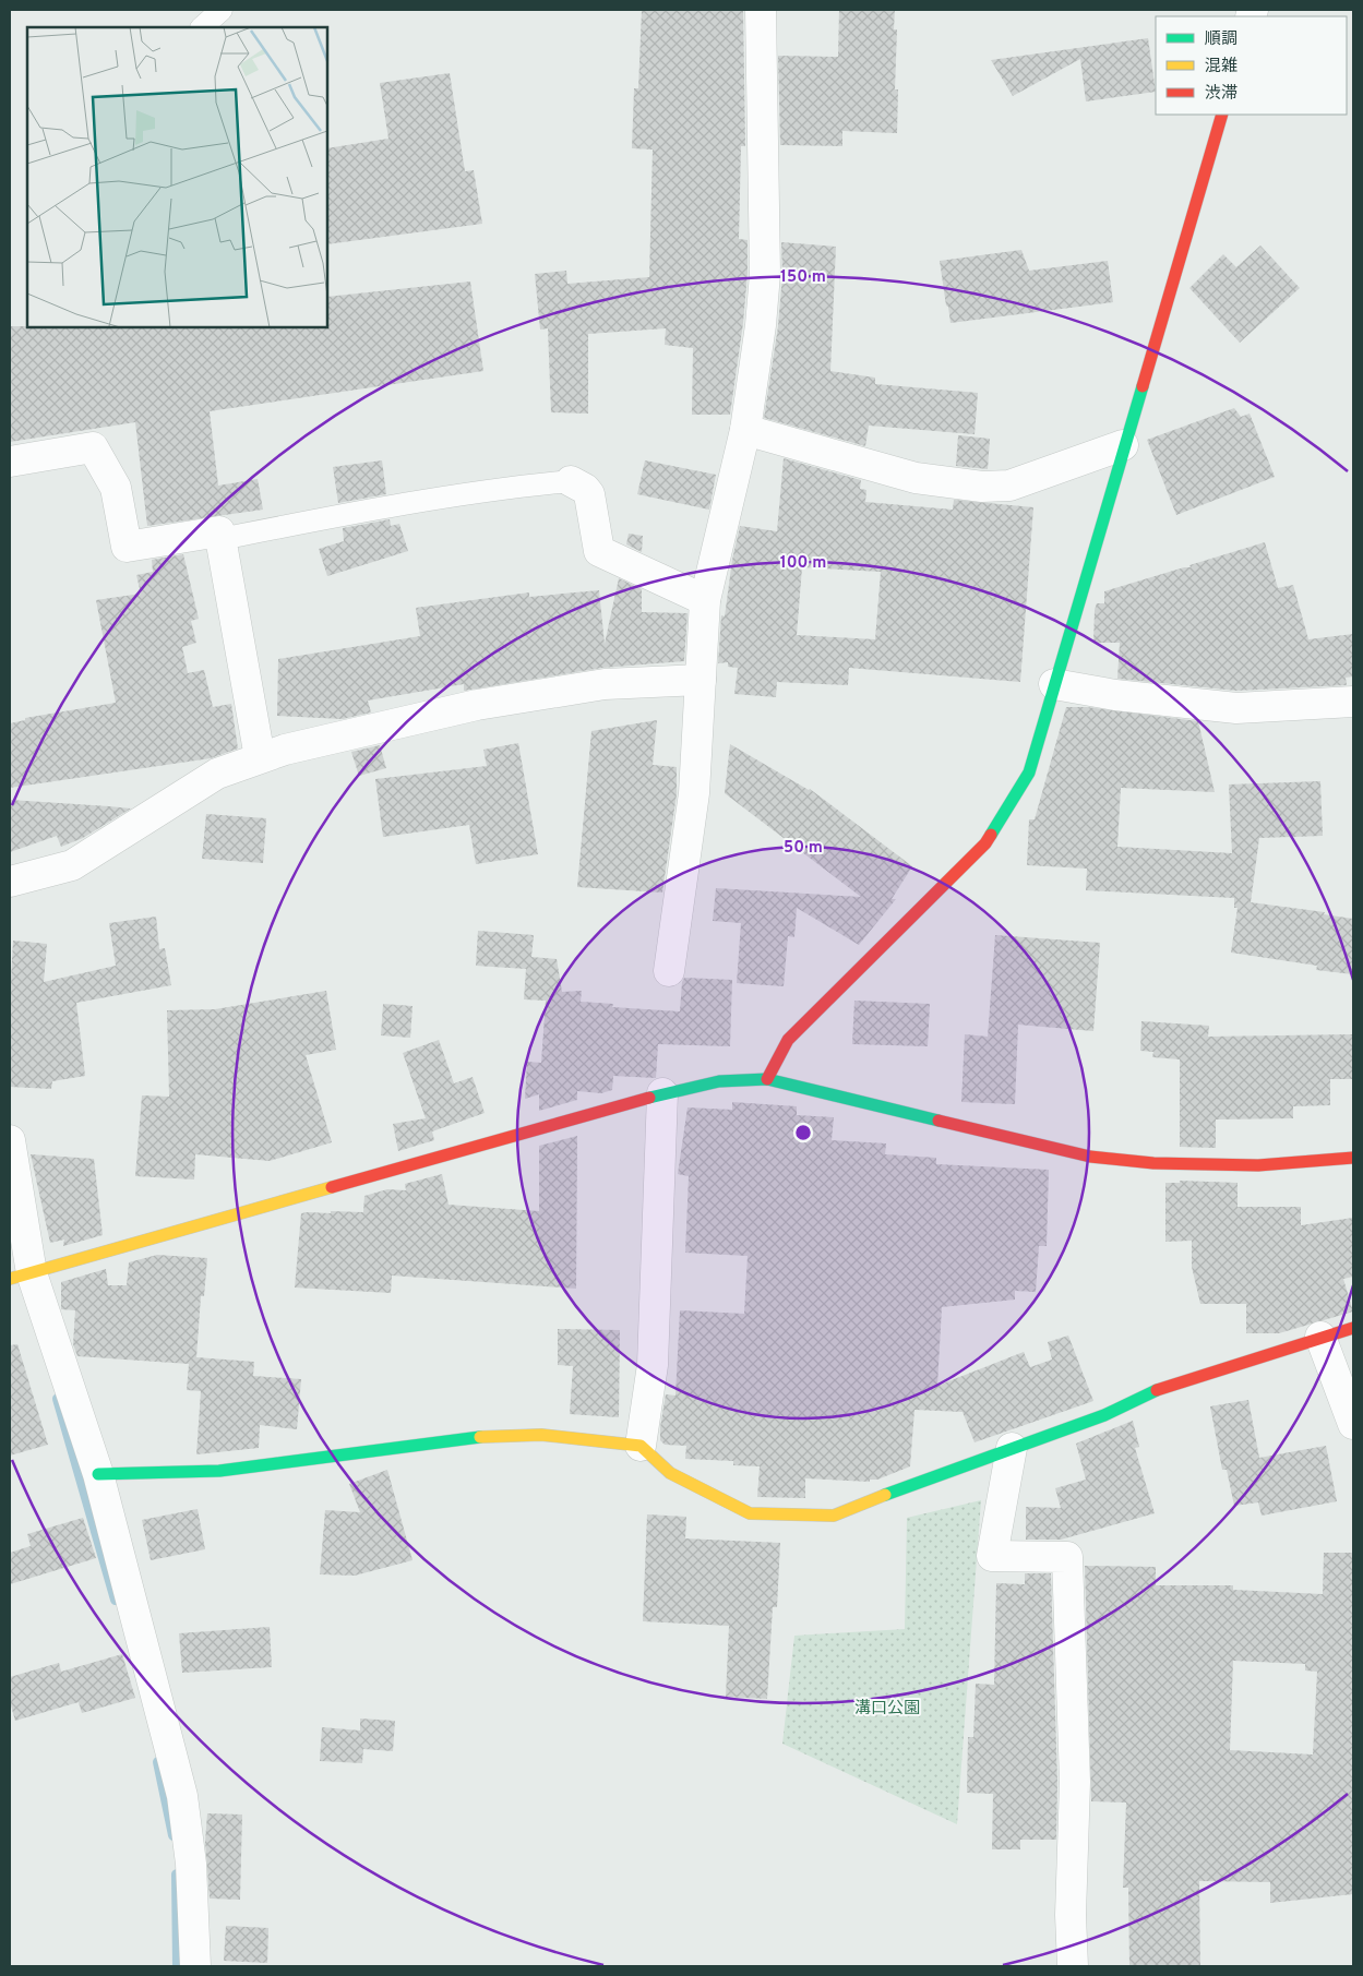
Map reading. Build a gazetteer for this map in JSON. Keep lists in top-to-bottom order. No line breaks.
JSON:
{"parks":["溝口公園"],"legend":["順調","混雑","渋滞"],"rings":["150 m","100 m","50 m"]}
